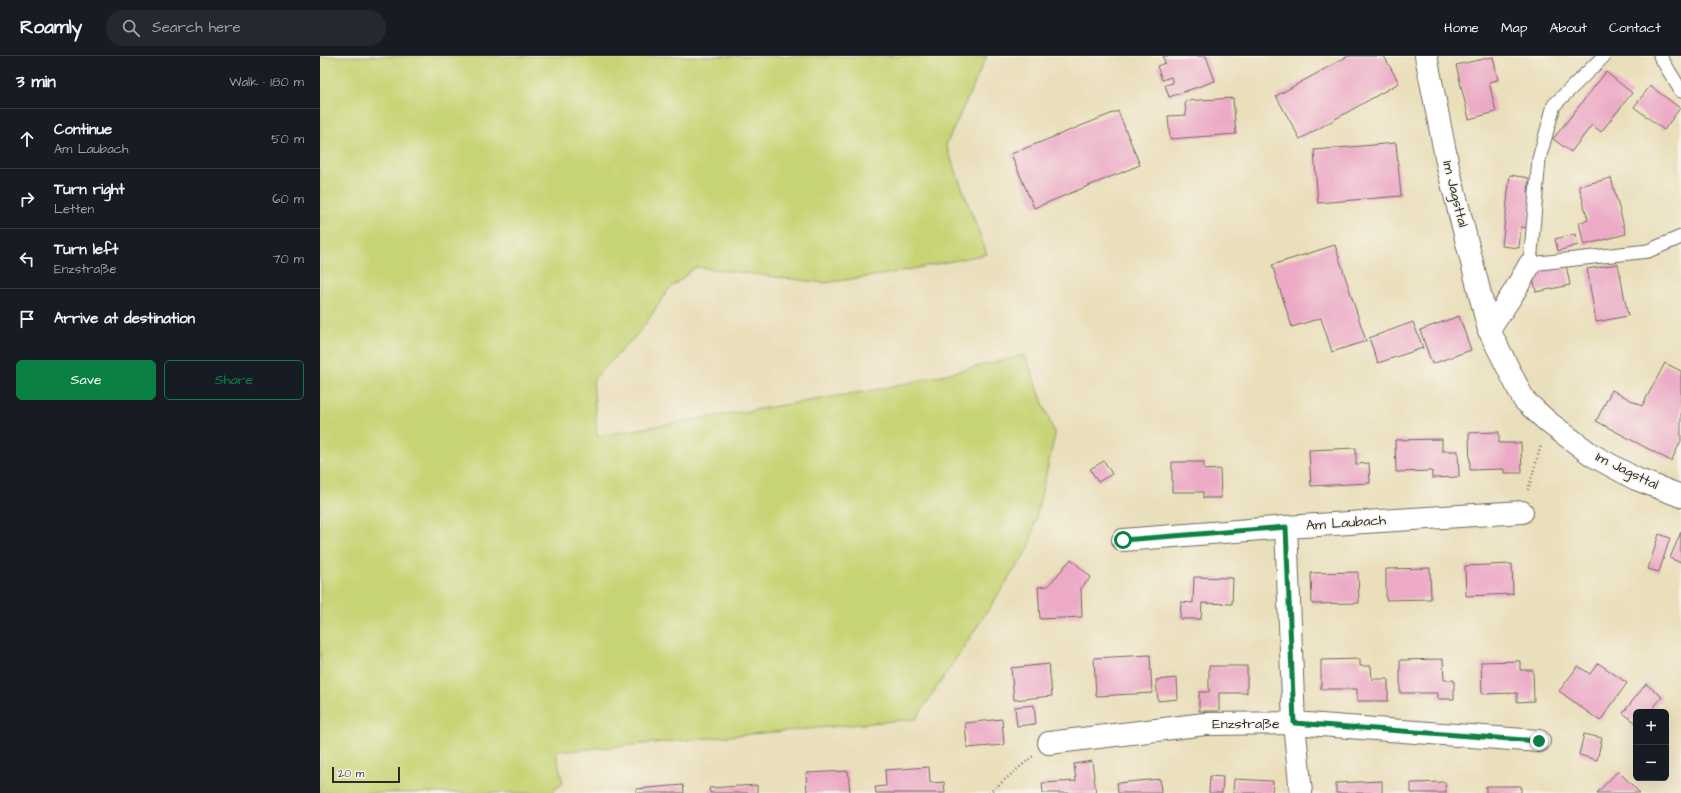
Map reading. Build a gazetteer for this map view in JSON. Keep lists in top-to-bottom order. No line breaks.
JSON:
{"streets":{"street":["Im Jagsttal","Am Laubach","Enzstraße"]},"scale_bar":"20 m","page":{"header":"Roamly","search":"Search here","nav":["Home","Map","About","Contact"],"heading":["3 min","Walk · 180 m"],"list":[["Continue","Am Laubach","50 m"],["Turn right","Letten","60 m"],["Turn left","Enzstraße","70 m"],"Arrive at destination"],"buttons":["Save","Share"],"map_buttons":["+","−"],"scale":"20 m"}}
